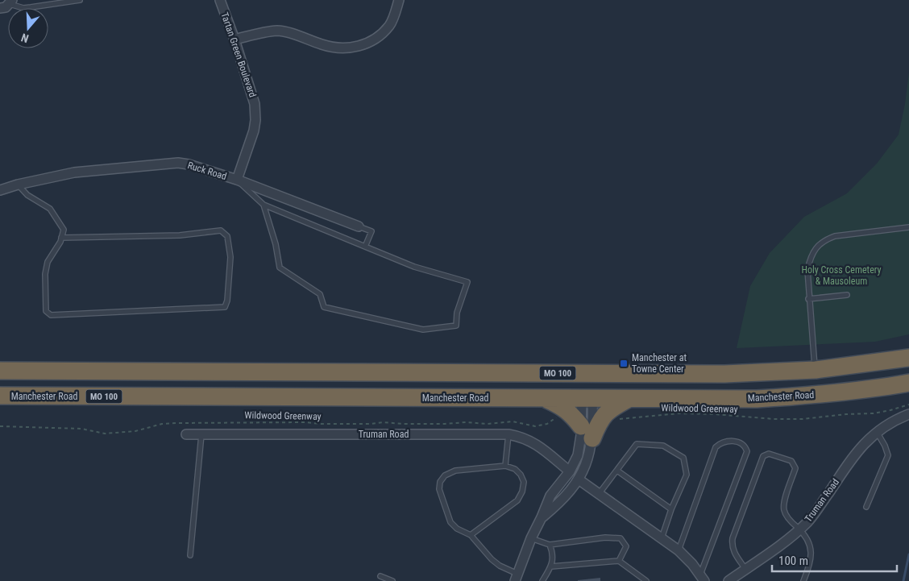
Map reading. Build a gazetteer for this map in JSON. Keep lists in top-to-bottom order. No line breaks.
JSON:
{"streets":{"highway":["MO 100","Manchester Road"],"street":["Tartan Green Boulevard","Ruck Road","Truman Road"],"path":["Wildwood Greenway"]},"crossings":[["Tartan Green Boulevard","Ruck Road"]],"parks":["Holy Cross Cemetery & Mausoleum"],"places":{"transit":["Manchester at Towne Center"]},"scale_bar":"100 m","north":"bottom"}
